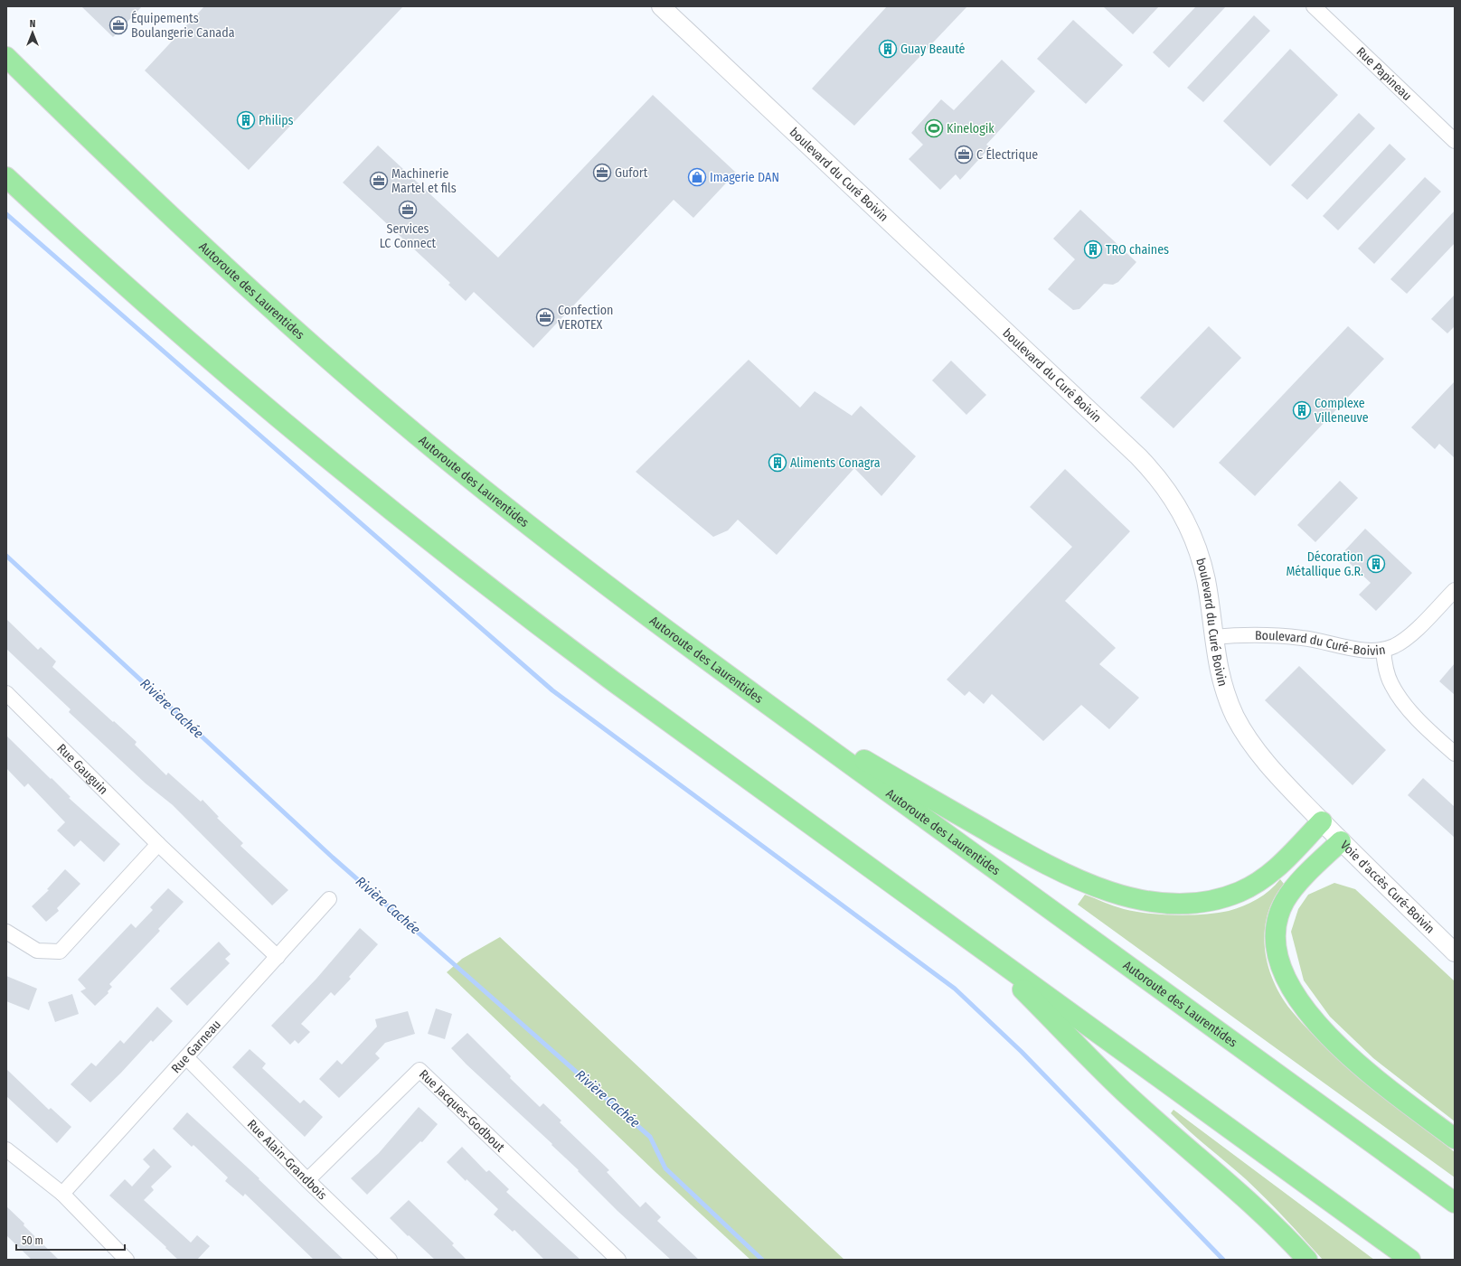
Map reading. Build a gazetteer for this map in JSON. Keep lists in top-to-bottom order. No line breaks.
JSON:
{"streets":{"highway":["Autoroute des Laurentides"],"street":["Rue Papineau","boulevard du Curé Boivin","Boulevard du Curé-Boivin","Rue Gauguin","Voie d'accès Curé-Boivin","Rue Garneau","Rue Jacques-Godbout","Rue Alain-Grandbois"]},"crossings":[["boulevard du Curé Boivin","Boulevard du Curé-Boivin"],["boulevard du Curé Boivin","Voie d'accès Curé-Boivin"],["Rue Gauguin","Rue Garneau"],["Rue Garneau","Rue Alain-Grandbois"],["Rue Jacques-Godbout","Rue Alain-Grandbois"]],"water":["Rivière Cachée"],"places":{"office":["Équipements Boulangerie Canada","C Électrique","Gufort","Machinerie Martel et fils","Services LC Connect","Confection VEROTEX"],"building":["Guay Beauté","Philips","TRO chaines","Complexe Villeneuve","Aliments Conagra","Décoration Métallique G.R."],"sports":["Kinelogik"],"shop":["Imagerie DAN"]},"scale_bar":"50 m","north":"top"}
